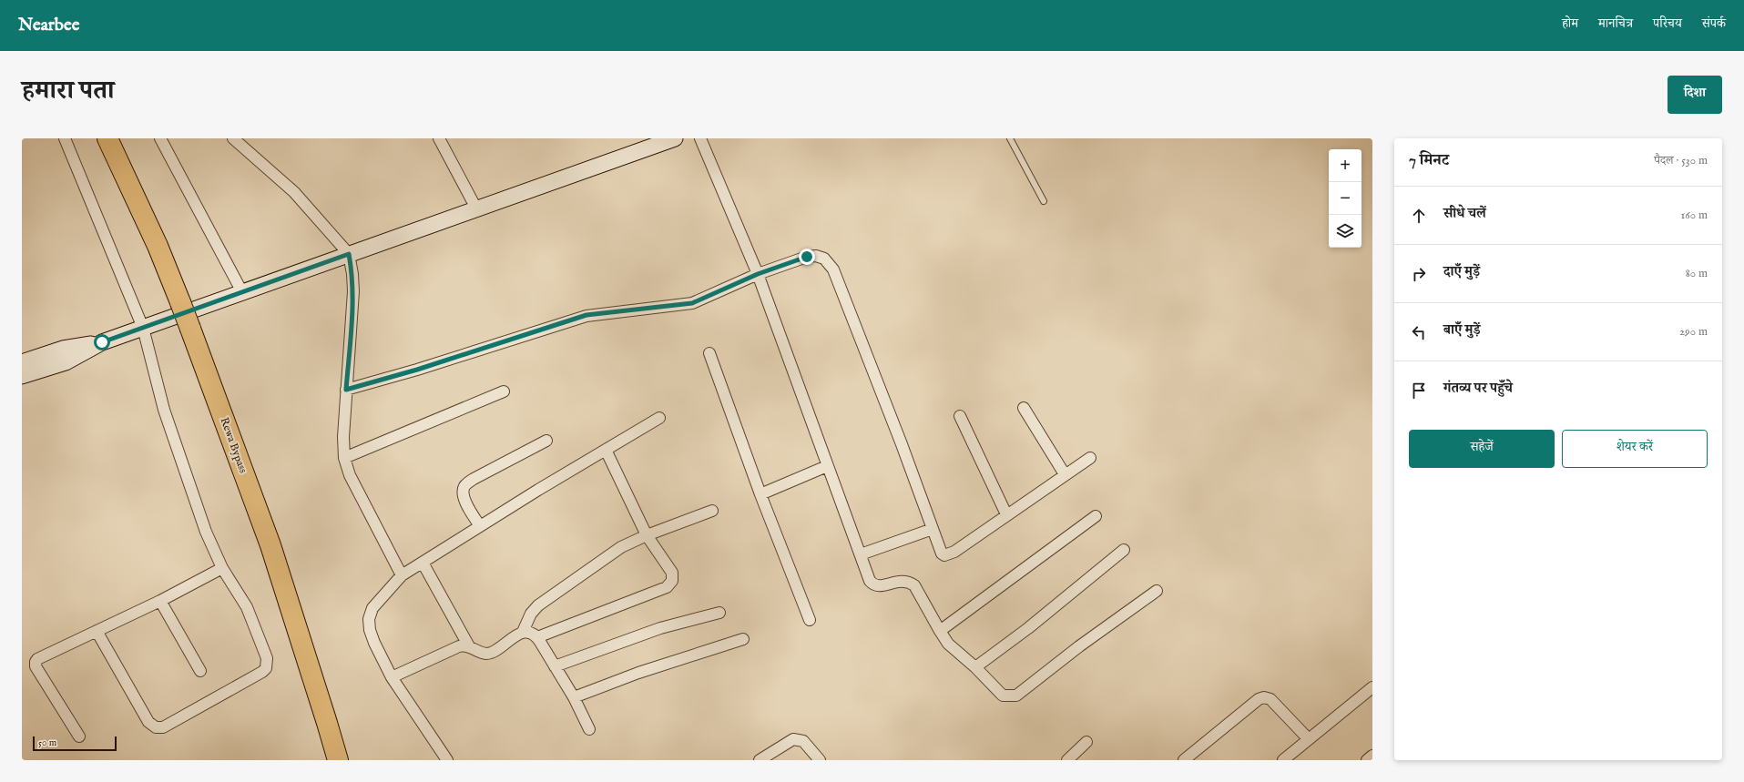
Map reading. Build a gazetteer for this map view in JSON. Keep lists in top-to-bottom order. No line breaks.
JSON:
{"streets":{"highway":["Rewa Bypass"]},"scale_bar":"50 m","page":{"header":"Nearbee","nav":["होम","मानचित्र","परिचय","संपर्क"],"title":"हमारा पता","buttons":["दिशा",["सहेजें","शेयर करें"]],"heading":["7 मिनट","पैदल · 530 m"],"map_buttons":["+","−"],"list":[["सीधे चलें","160 m"],["दाएँ मुड़ें","80 m"],["बाएँ मुड़ें","290 m"],"गंतव्य पर पहुँचे"],"scale":"50 m"}}
